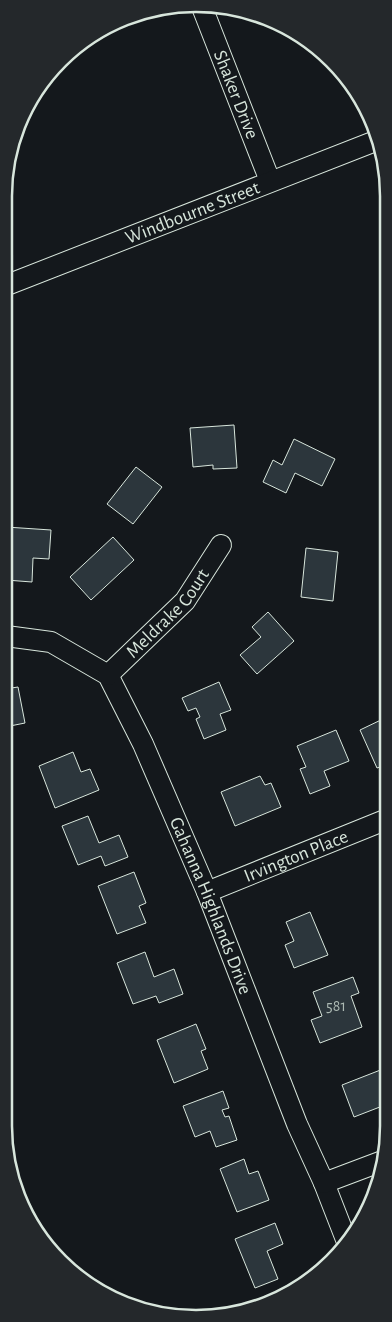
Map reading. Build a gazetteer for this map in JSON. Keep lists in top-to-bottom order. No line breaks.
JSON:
{"streets":{"street":["Shaker Drive","Windbourne Street","Meldrake Court","Irvington Place","Gahanna Highlands Drive"]},"crossings":[["Shaker Drive","Windbourne Street"],["Meldrake Court","Gahanna Highlands Drive"],["Irvington Place","Gahanna Highlands Drive"]],"house_numbers":["581"]}
